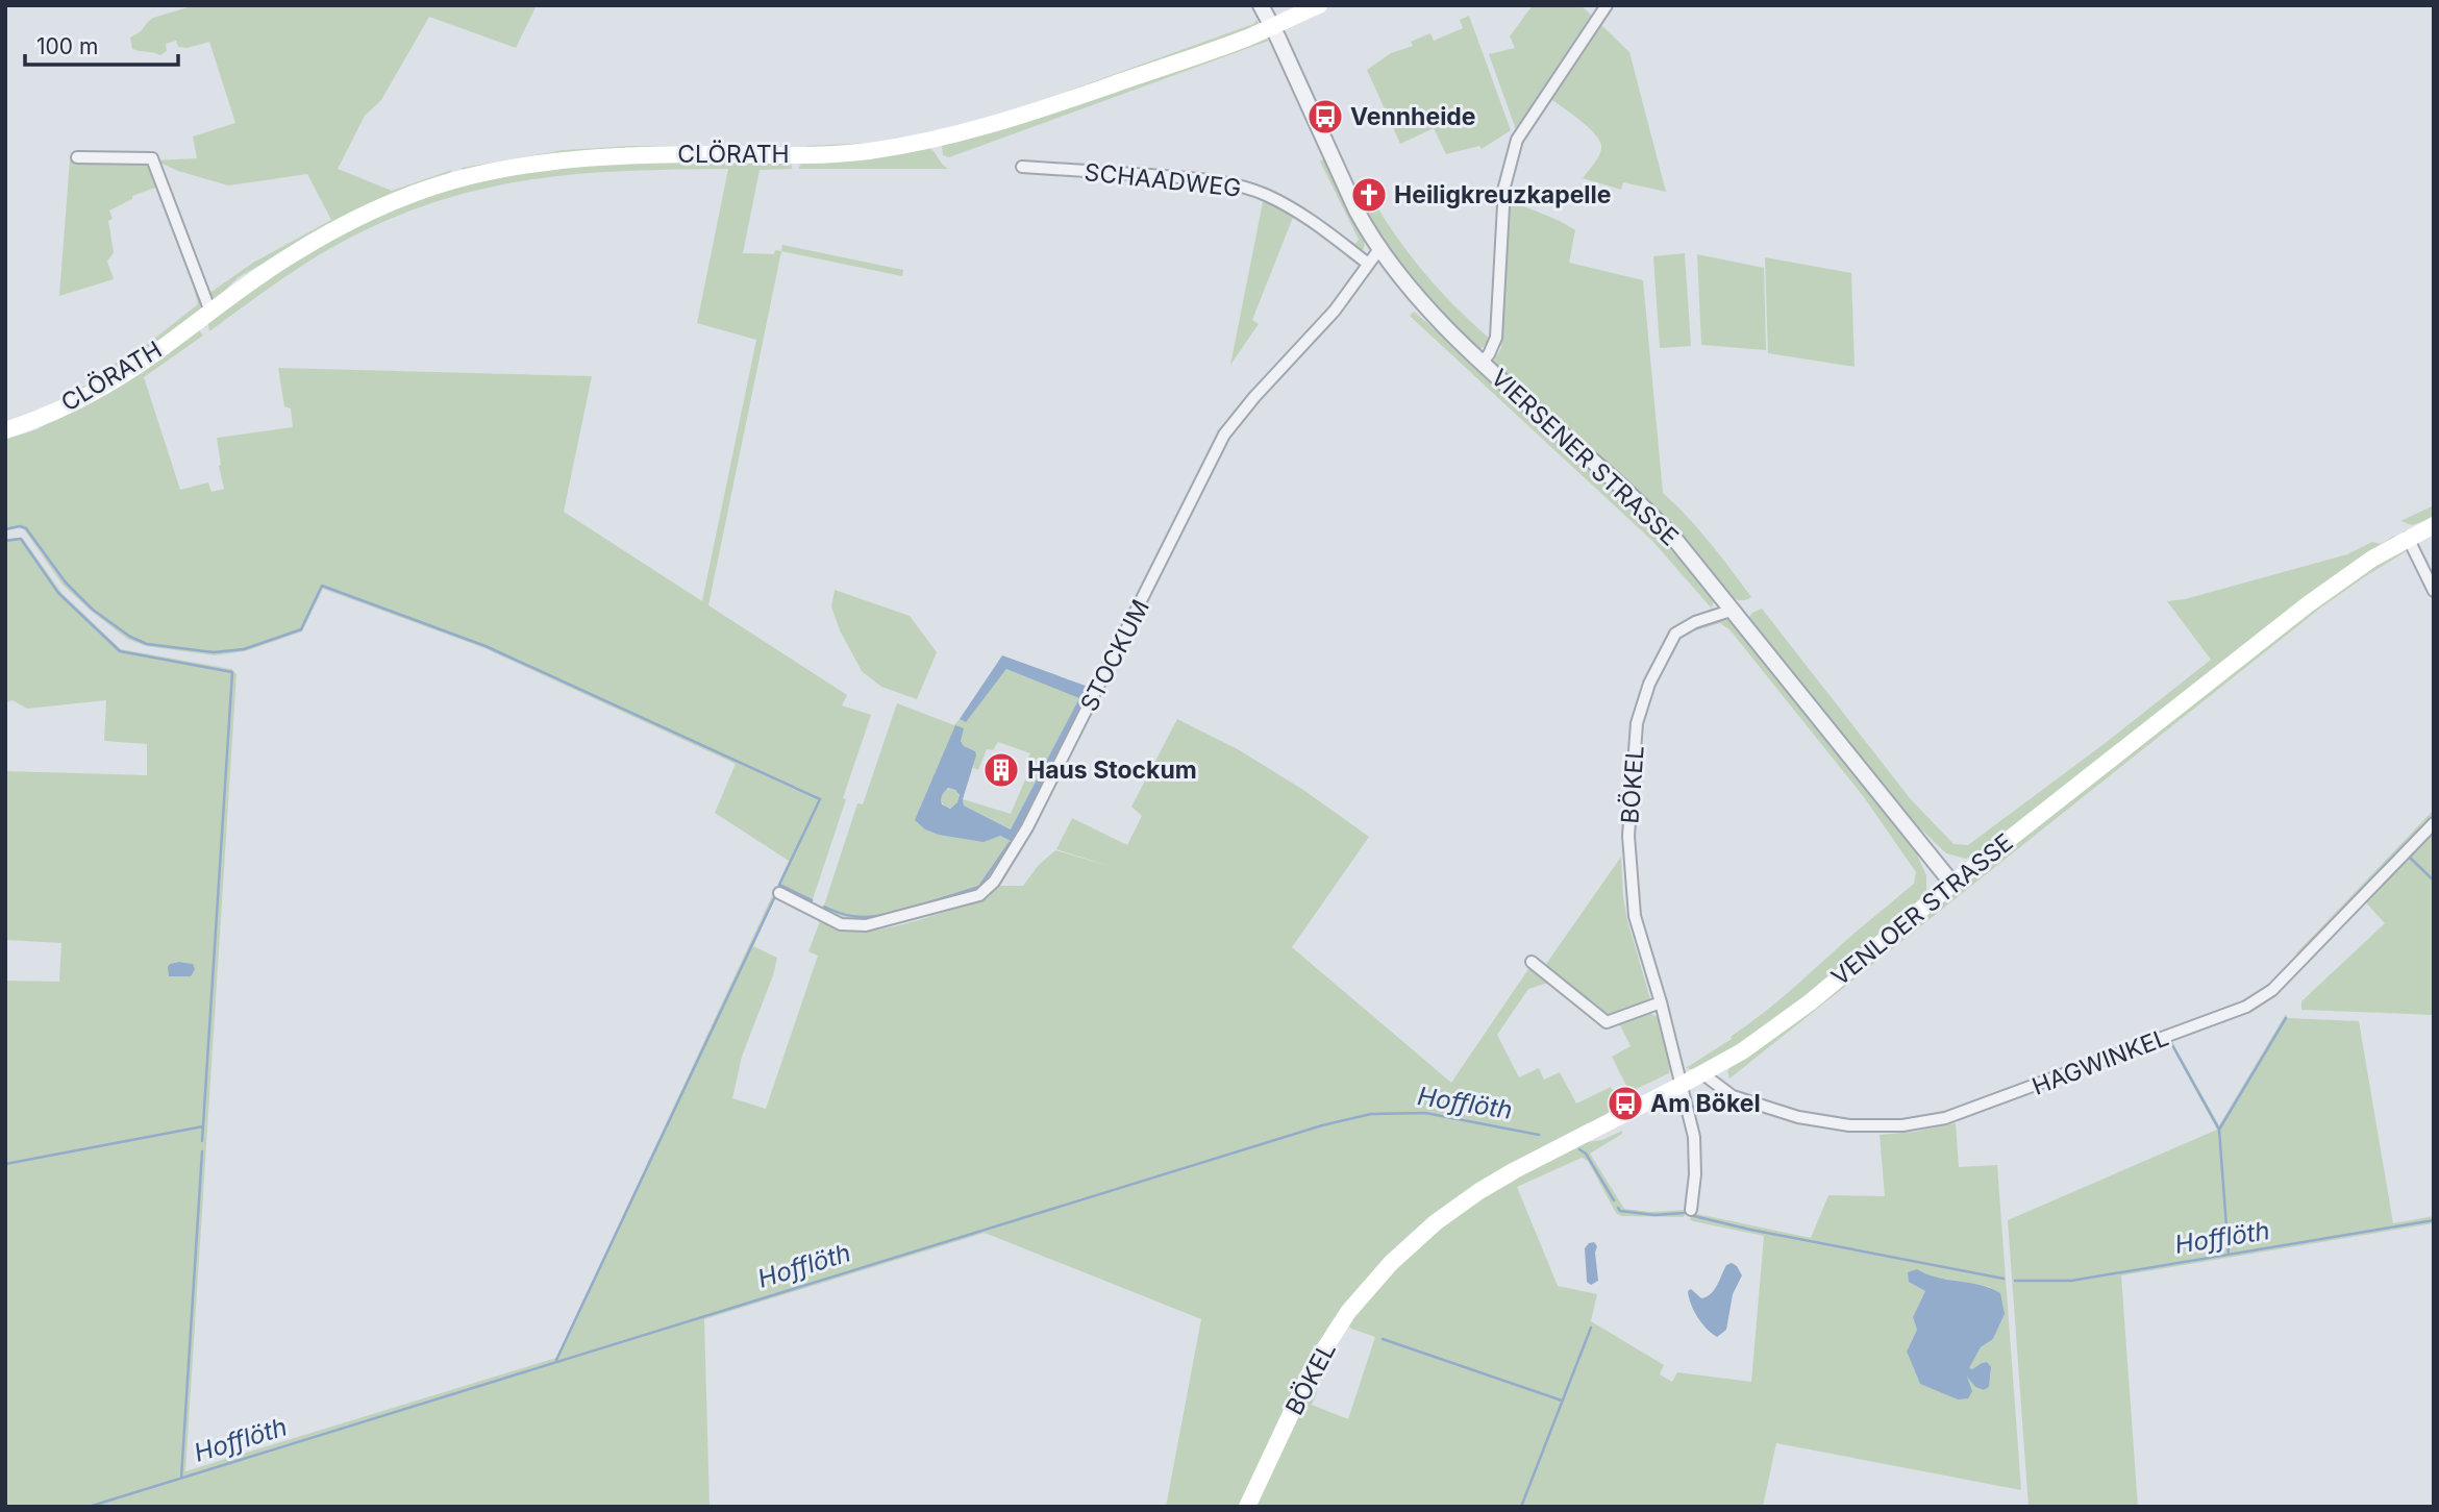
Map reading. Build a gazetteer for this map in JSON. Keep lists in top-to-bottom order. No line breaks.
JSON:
{"streets":{"main road":["CLÖRATH","BÖKEL","VENLOER STRASSE"],"street":["SCHAADWEG","VIERSENER STRASSE","STOCKUM","HAGWINKEL"]},"crossings":[["CLÖRATH","VIERSENER STRASSE"],["SCHAADWEG","STOCKUM"],["VIERSENER STRASSE","STOCKUM"],["VIERSENER STRASSE","BÖKEL"],["VIERSENER STRASSE","VENLOER STRASSE"],["BÖKEL","VENLOER STRASSE"],["VENLOER STRASSE","HAGWINKEL"]],"water":["Hofflöth"],"places":{"bus stop":["Vennheide","Am Bökel"],"church":["Heiligkreuzkapelle"],"building":["Haus Stockum"]},"scale_bar":"100 m"}
